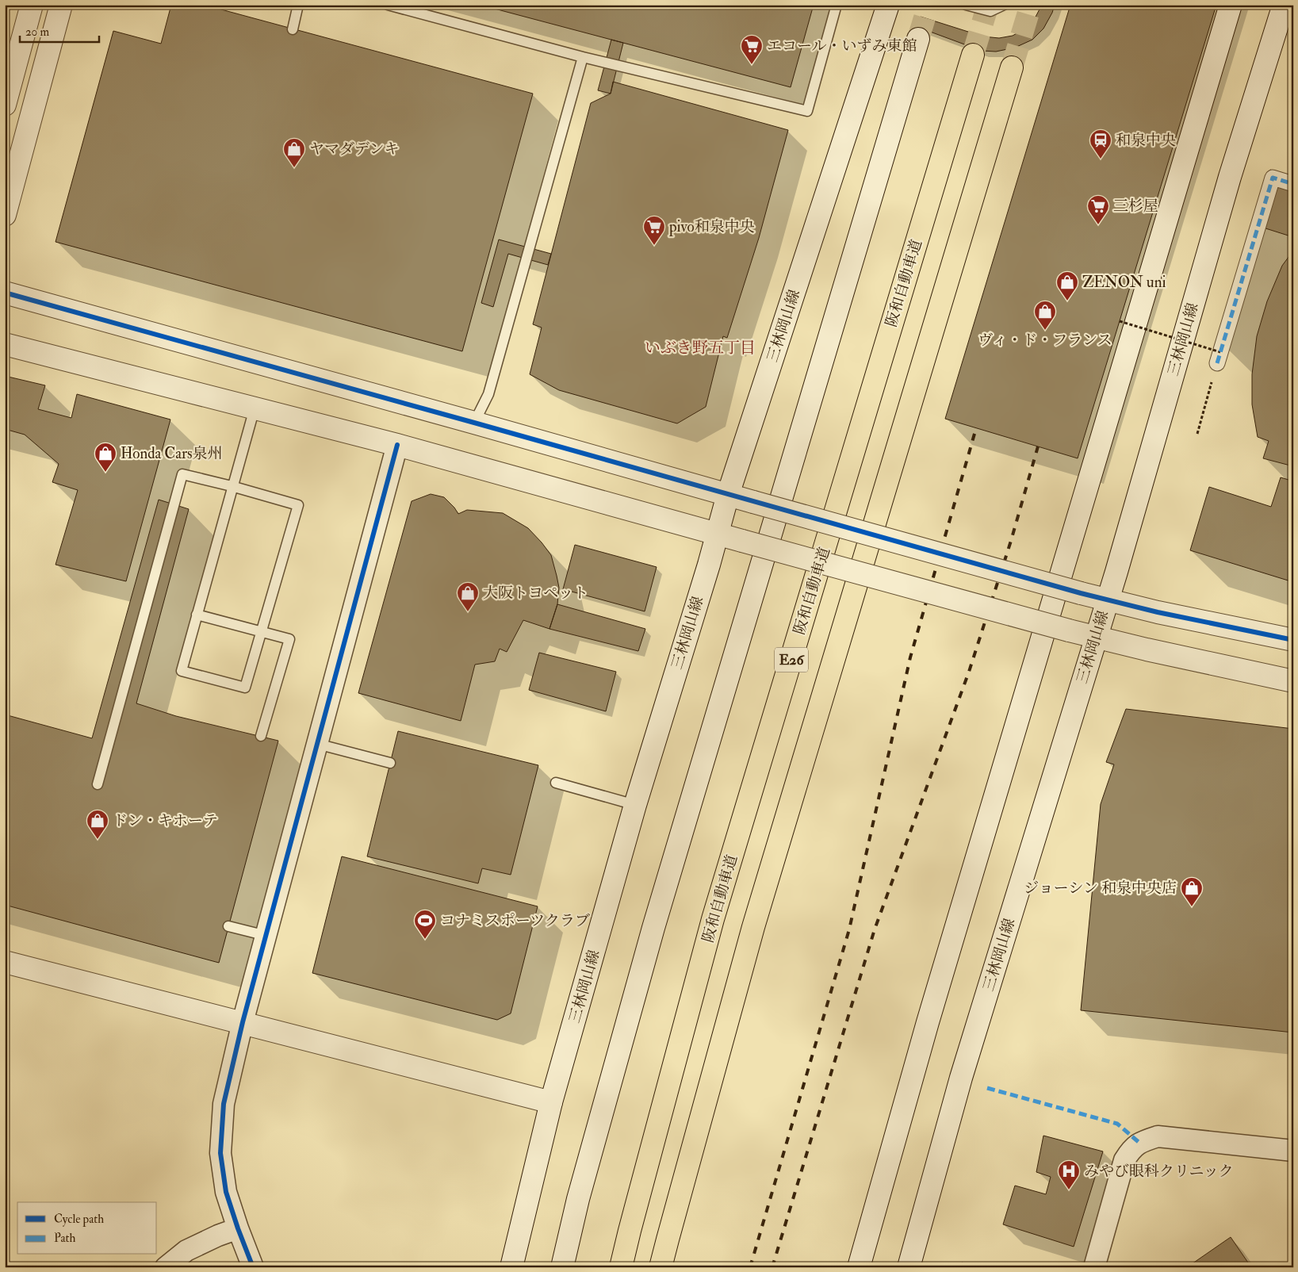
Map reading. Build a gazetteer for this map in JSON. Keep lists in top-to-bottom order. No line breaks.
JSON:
{"streets":{"highway":["阪和自動車道","E26"],"main road":["三林岡山線"]},"districts":["いぶき野五丁目"],"places":{"supermarket":["エコール・いずみ東館","三杉屋","pivo和泉中央"],"station":["和泉中央"],"shop":["ヤマダデンキ","ZENON uni","ヴィ・ド・フランス","Honda Cars泉州","大阪トヨペット","ドン・キホーテ","ジョーシン 和泉中央店"],"sports":["コナミスポーツクラブ"],"hospital":["みやび眼科クリニック"]},"legend":["Cycle path","Path"],"scale_bar":"20 m"}
